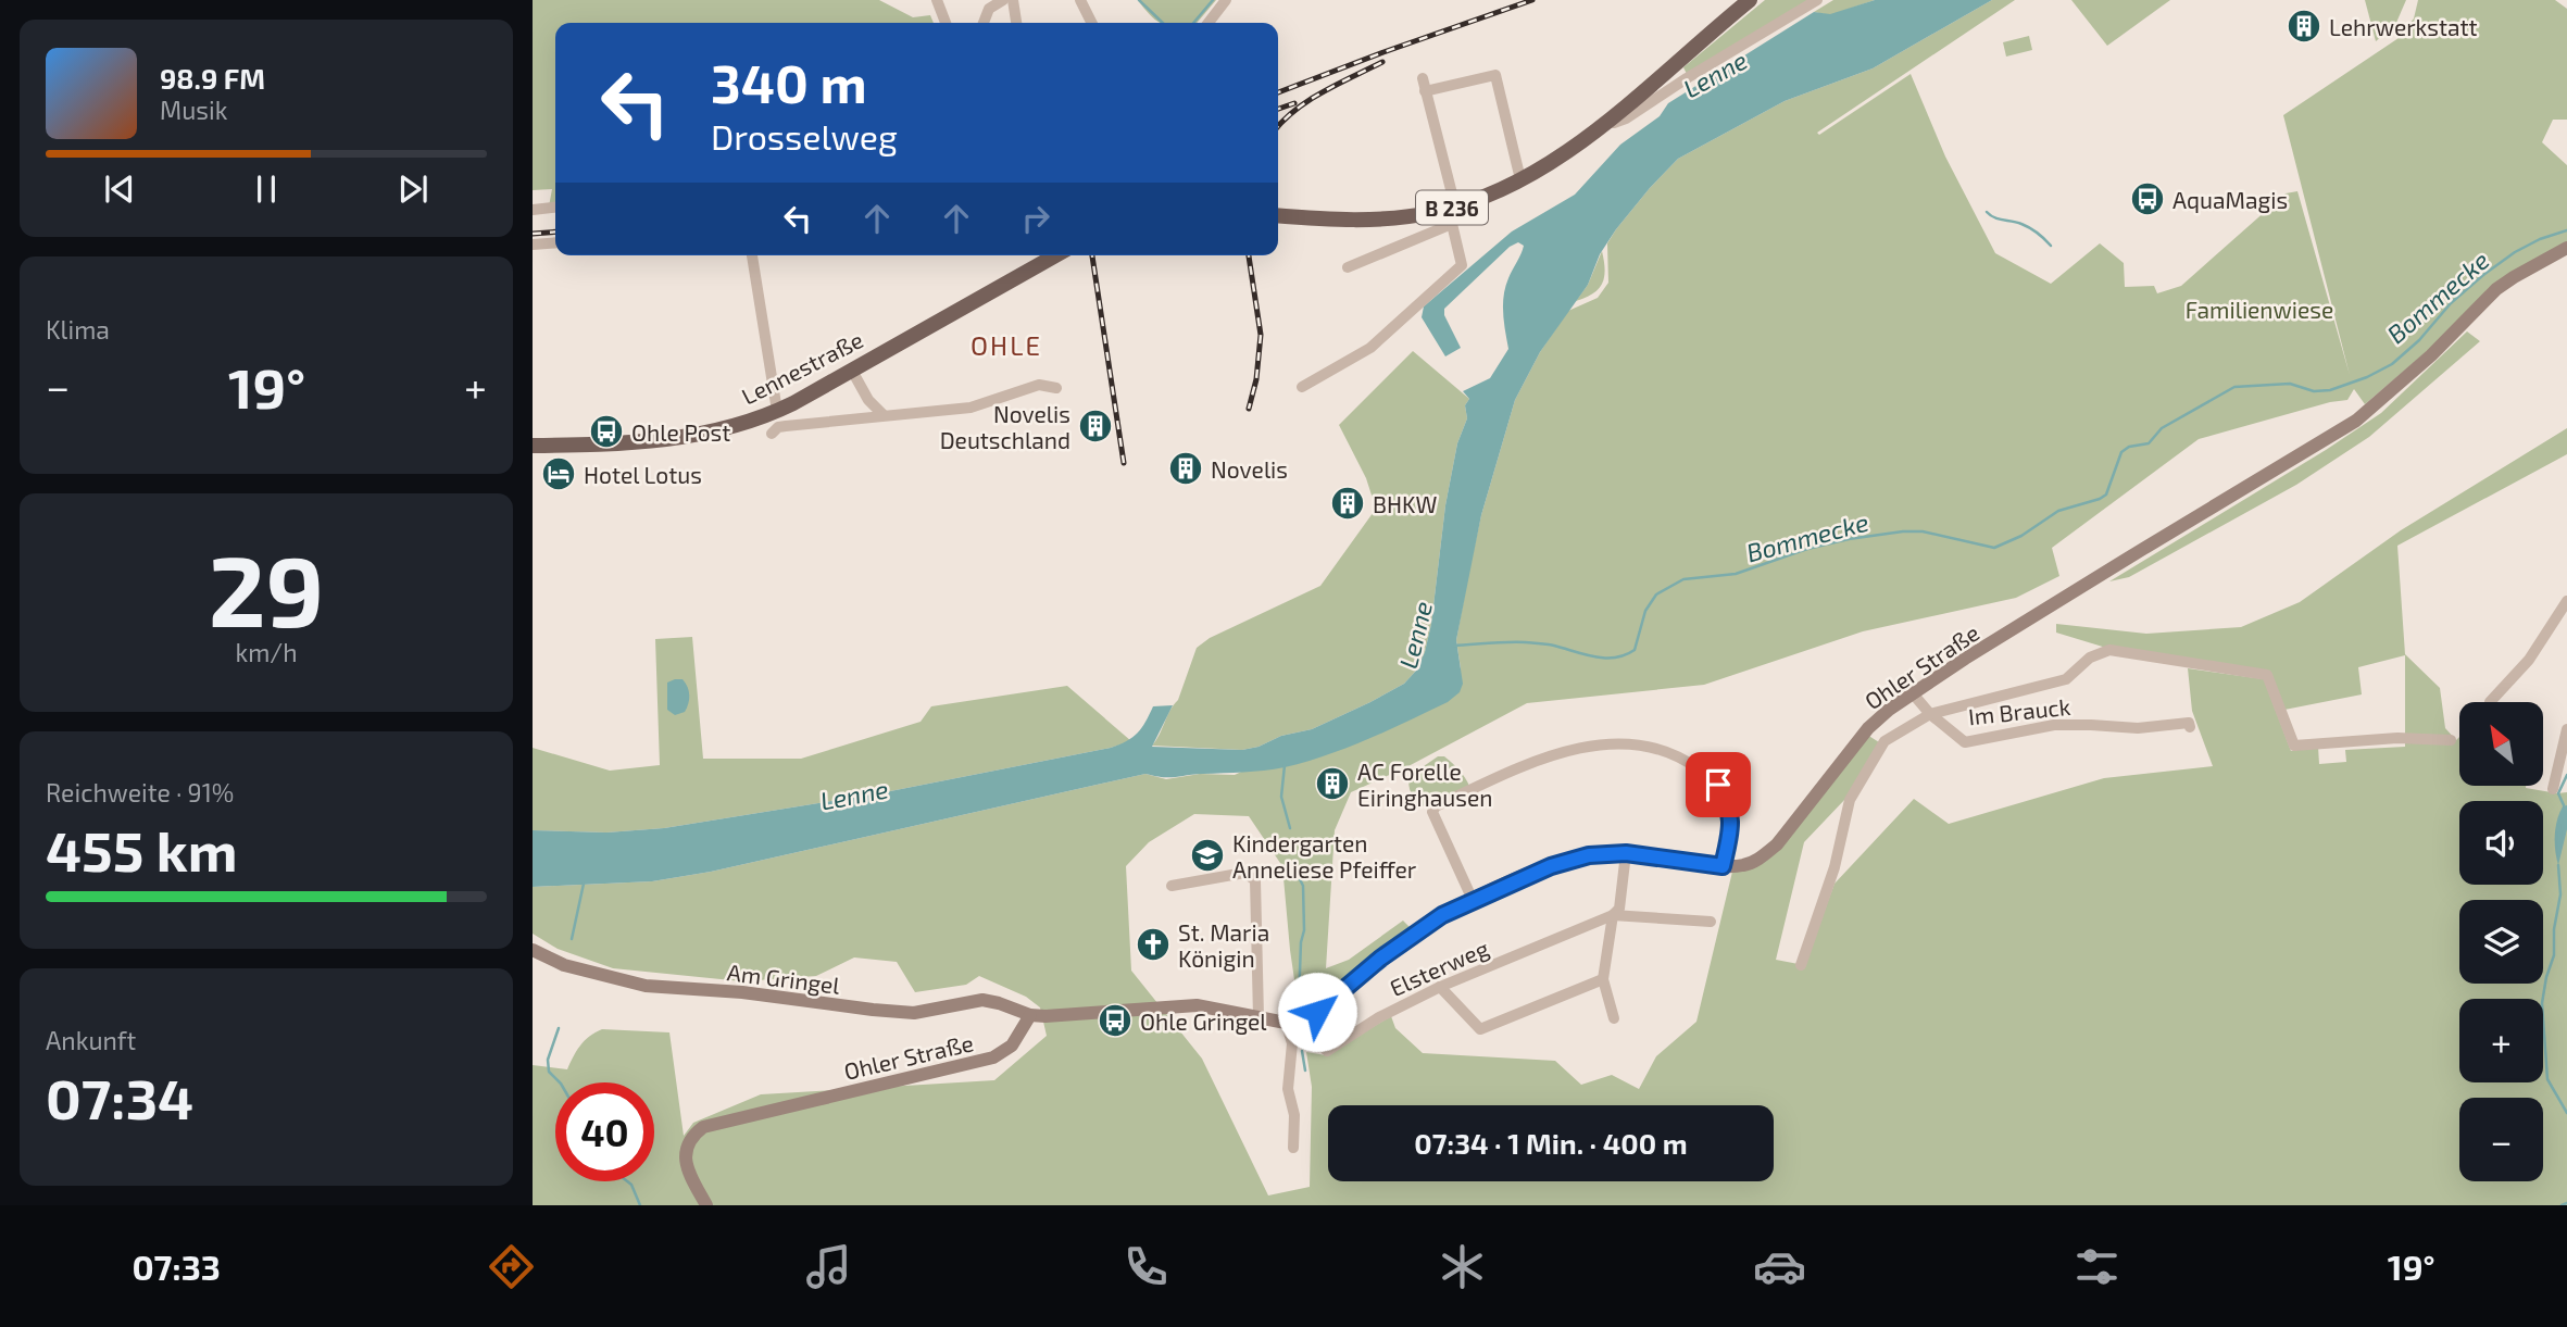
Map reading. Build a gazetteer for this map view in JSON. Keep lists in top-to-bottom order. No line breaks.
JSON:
{"streets":{"main road":["B 236","Lennestraße"],"street":["Ohler Straße","Im Brauck","Elsterweg","Am Gringel"]},"crossings":[["Ohler Straße","Im Brauck"],["Ohler Straße","Elsterweg"],["Ohler Straße","Am Gringel"]],"districts":["OHLE"],"water":["Lenne","Bommecke"],"parks":["Familienwiese"],"places":{"building":["Lehrwerkstatt","Novelis Deutschland","Novelis","BHKW","AC Forelle Eiringhausen"],"bus stop":["AquaMagis","Ohle Post","Ohle Gringel"],"hotel":["Hotel Lotus"],"school or university":["Kindergarten Anneliese Pfeiffer"],"church":["St. Maria Königin"]},"north":"top left","page":{"turn":["340 m","Drosselweg"],"song":["98.9 FM","Musik"],"tile":["Klima",["29","km/h"],["Reichweite · 91%","455 km"],["Ankunft","07:34"]],"heat":["−","19°","+"],"map_buttons":["+","−"],"limit":"40","trip":"07:34 · 1 Min. · 400 m","tabs":["07:33","19°"]}}
